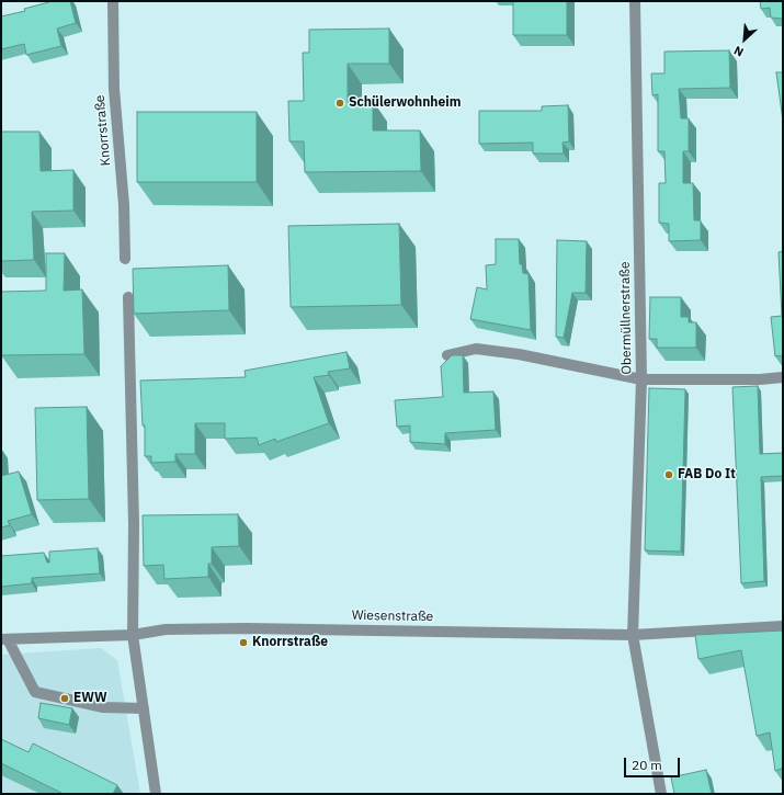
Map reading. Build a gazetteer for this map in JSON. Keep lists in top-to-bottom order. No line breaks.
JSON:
{"streets":{"street":["Knorrstraße","Obermüllnerstraße","Wiesenstraße"]},"crossings":[["Obermüllnerstraße","Wiesenstraße"]],"places":["Schülerwohnheim","FAB Do It","Knorrstraße","EWW"],"scale_bar":"20 m","north":"bottom left"}
